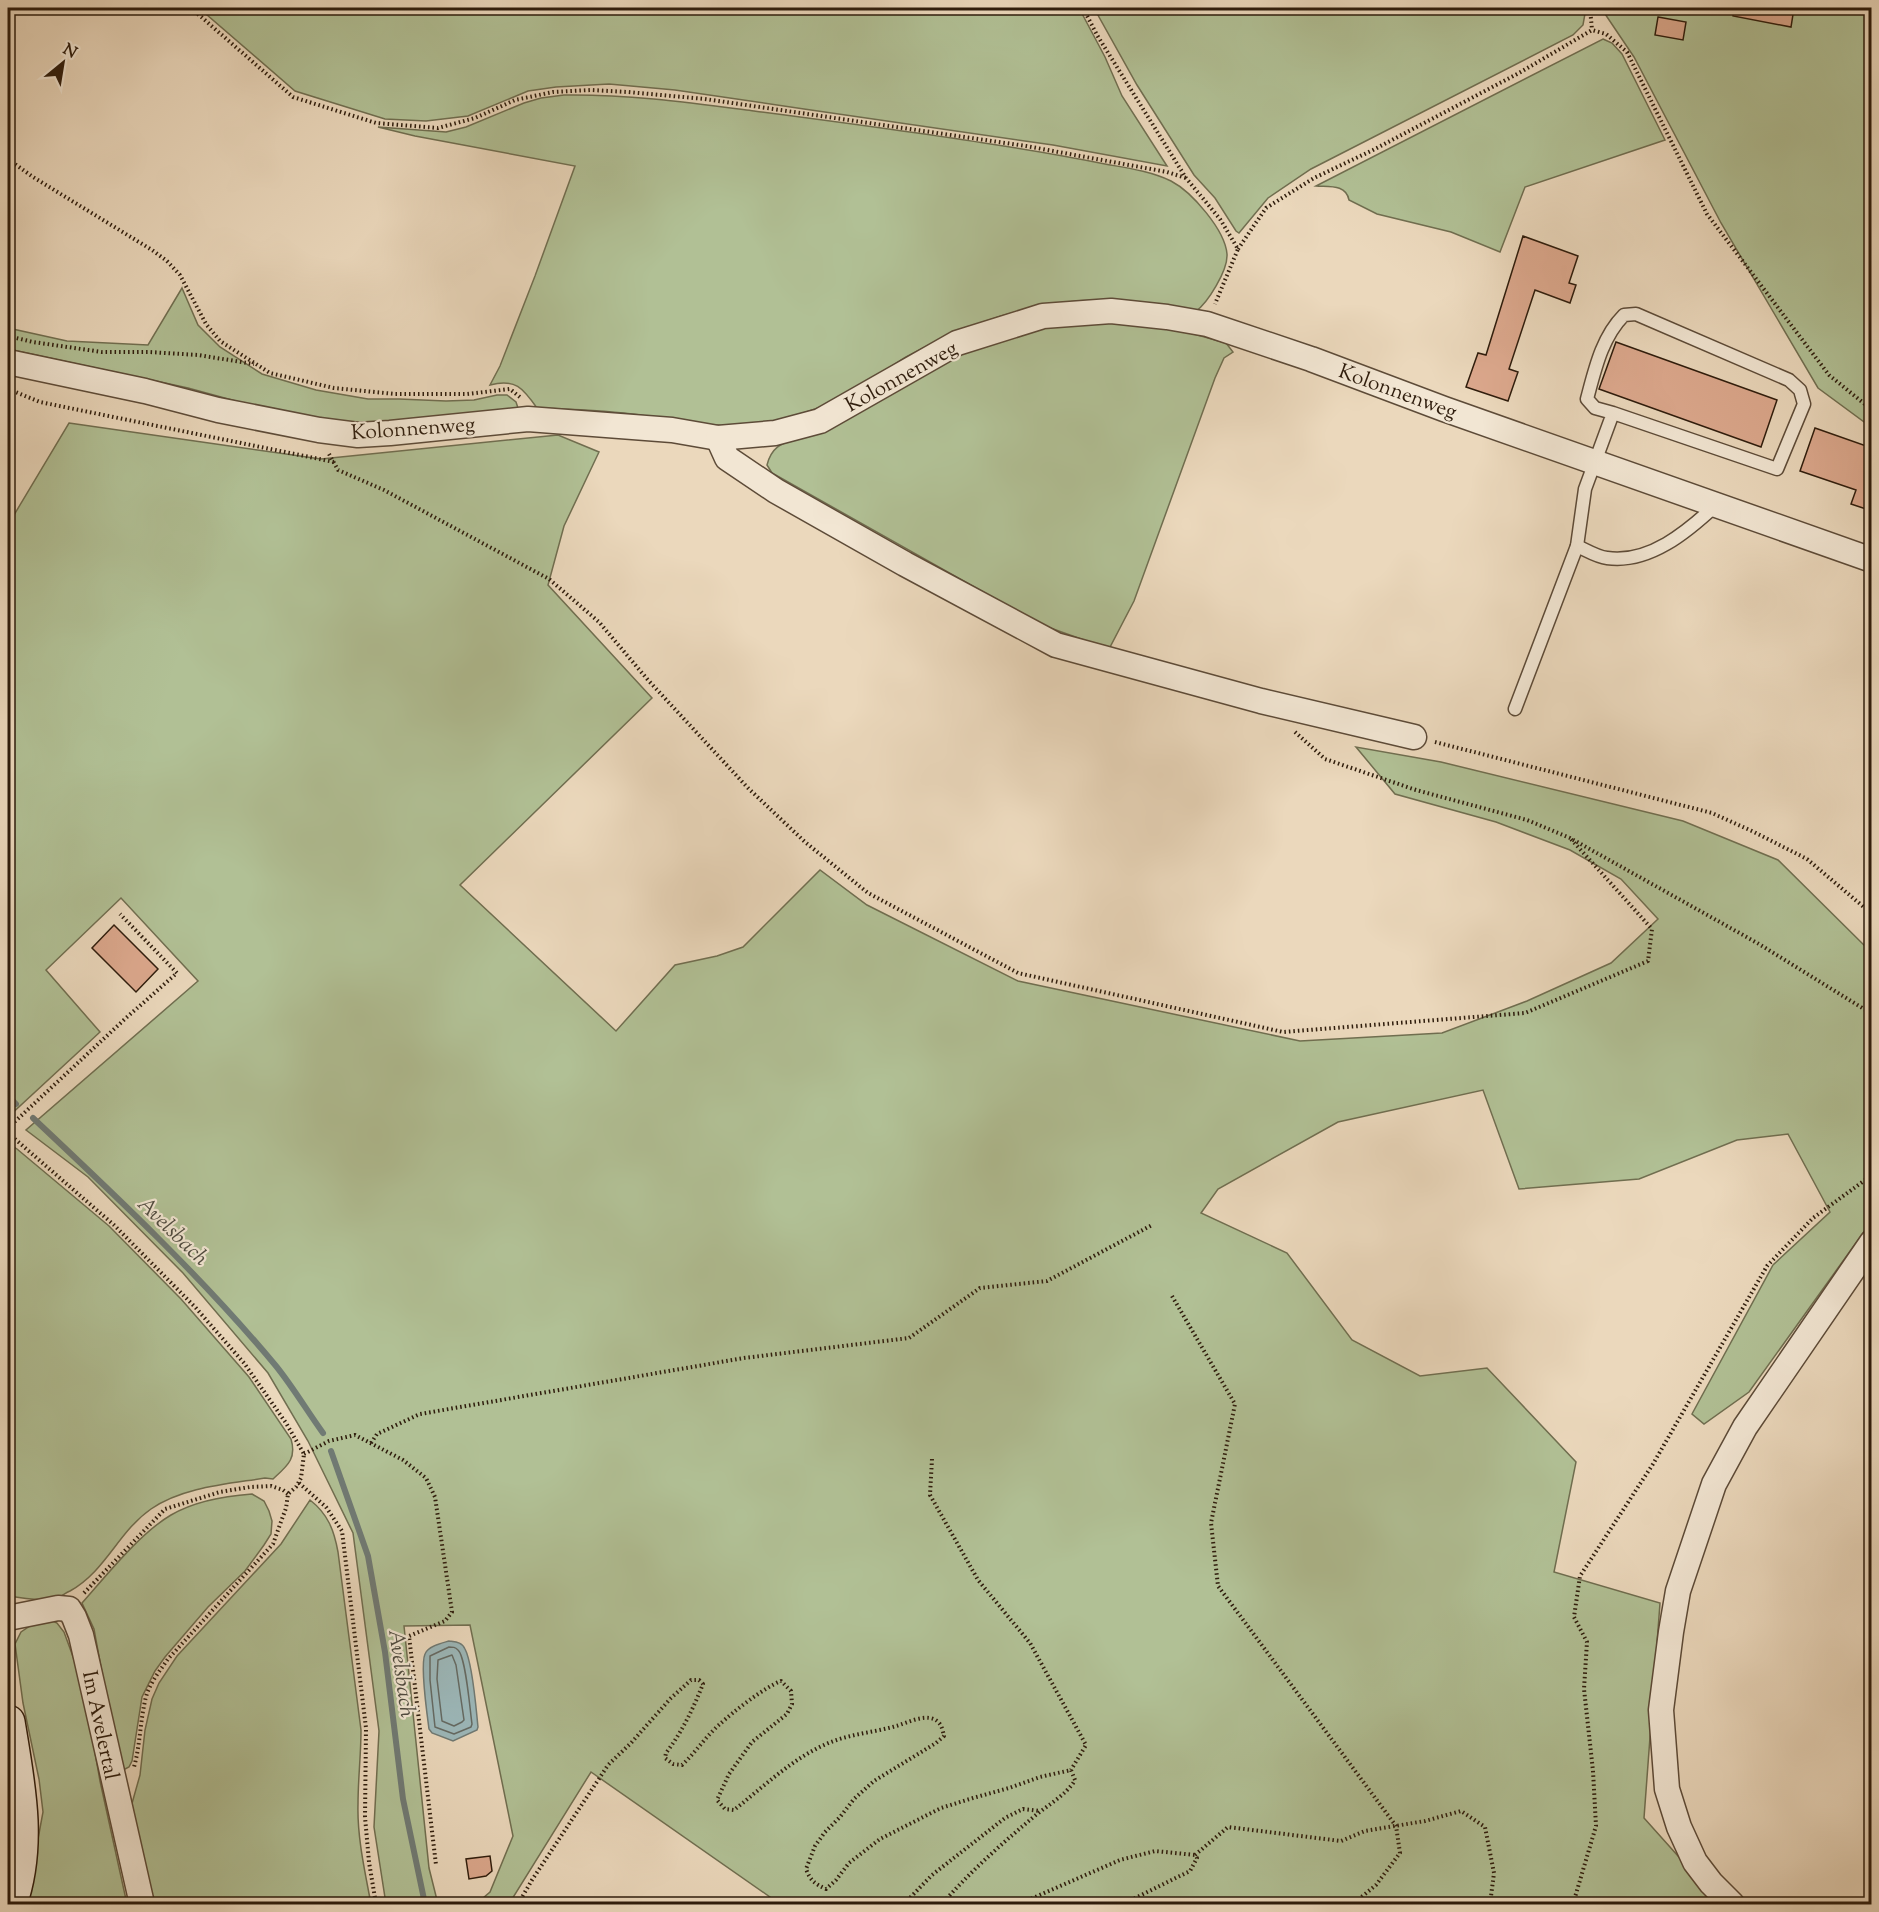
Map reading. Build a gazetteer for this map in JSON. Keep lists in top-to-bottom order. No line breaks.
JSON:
{"streets":{"street":["Kolonnenweg","Im Avelertal"]},"water":["Avelsbach"],"north":"top right"}
